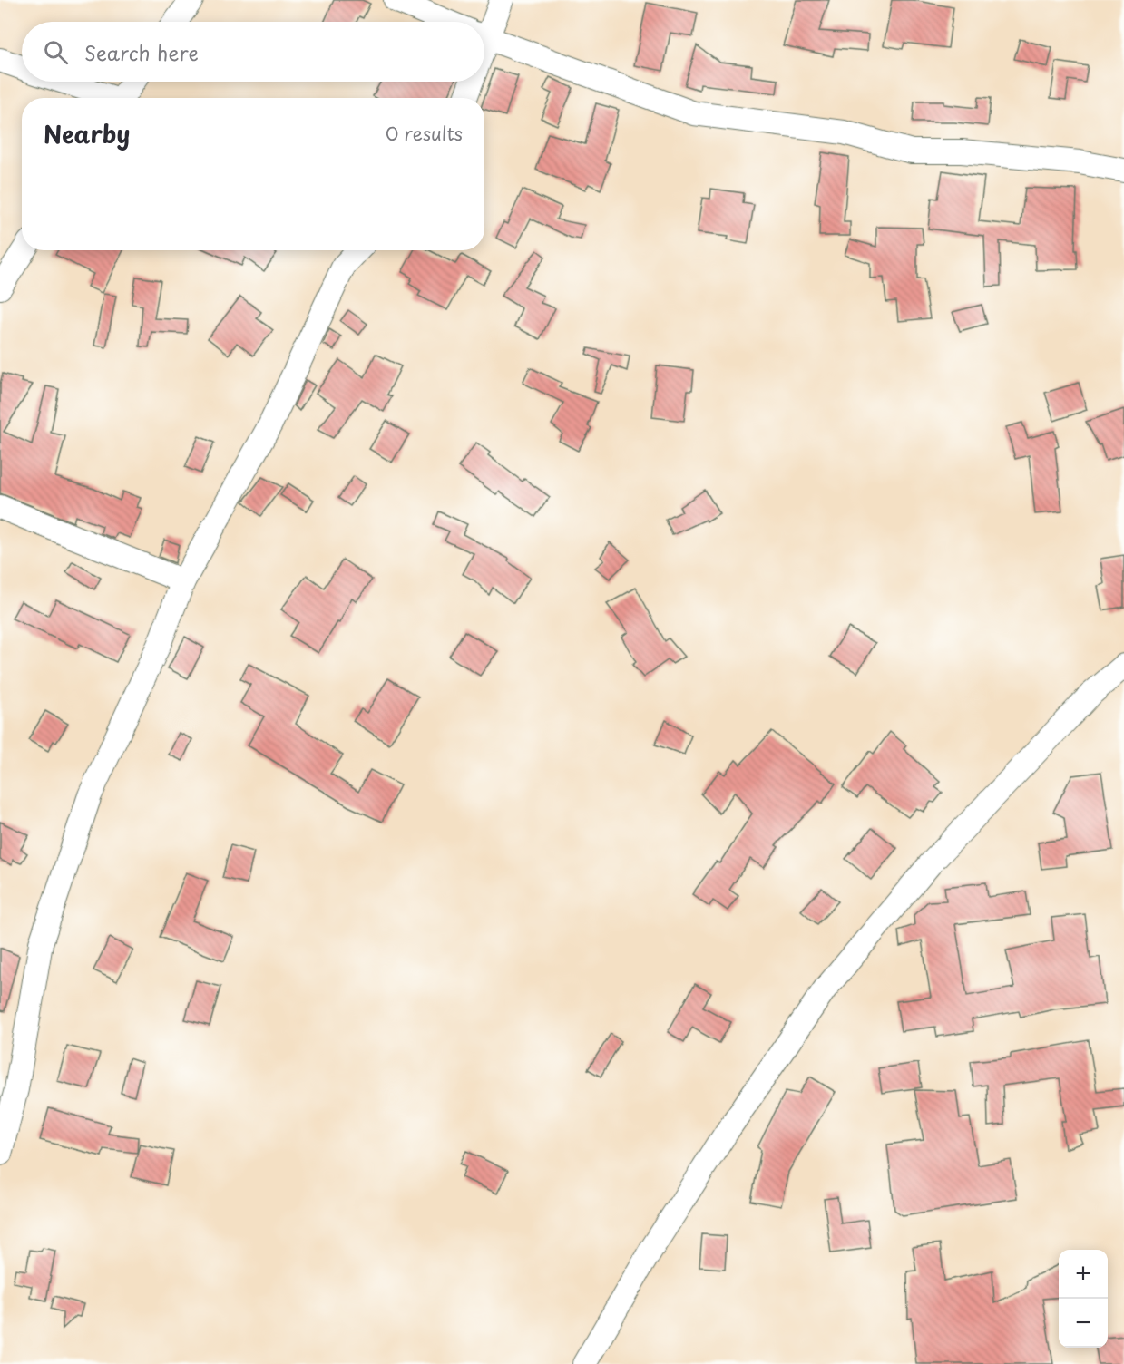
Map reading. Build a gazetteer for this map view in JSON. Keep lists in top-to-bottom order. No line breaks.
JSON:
{"page":{"search":"Search here","heading":["Nearby","0 results"],"map_buttons":["+","−"]}}
